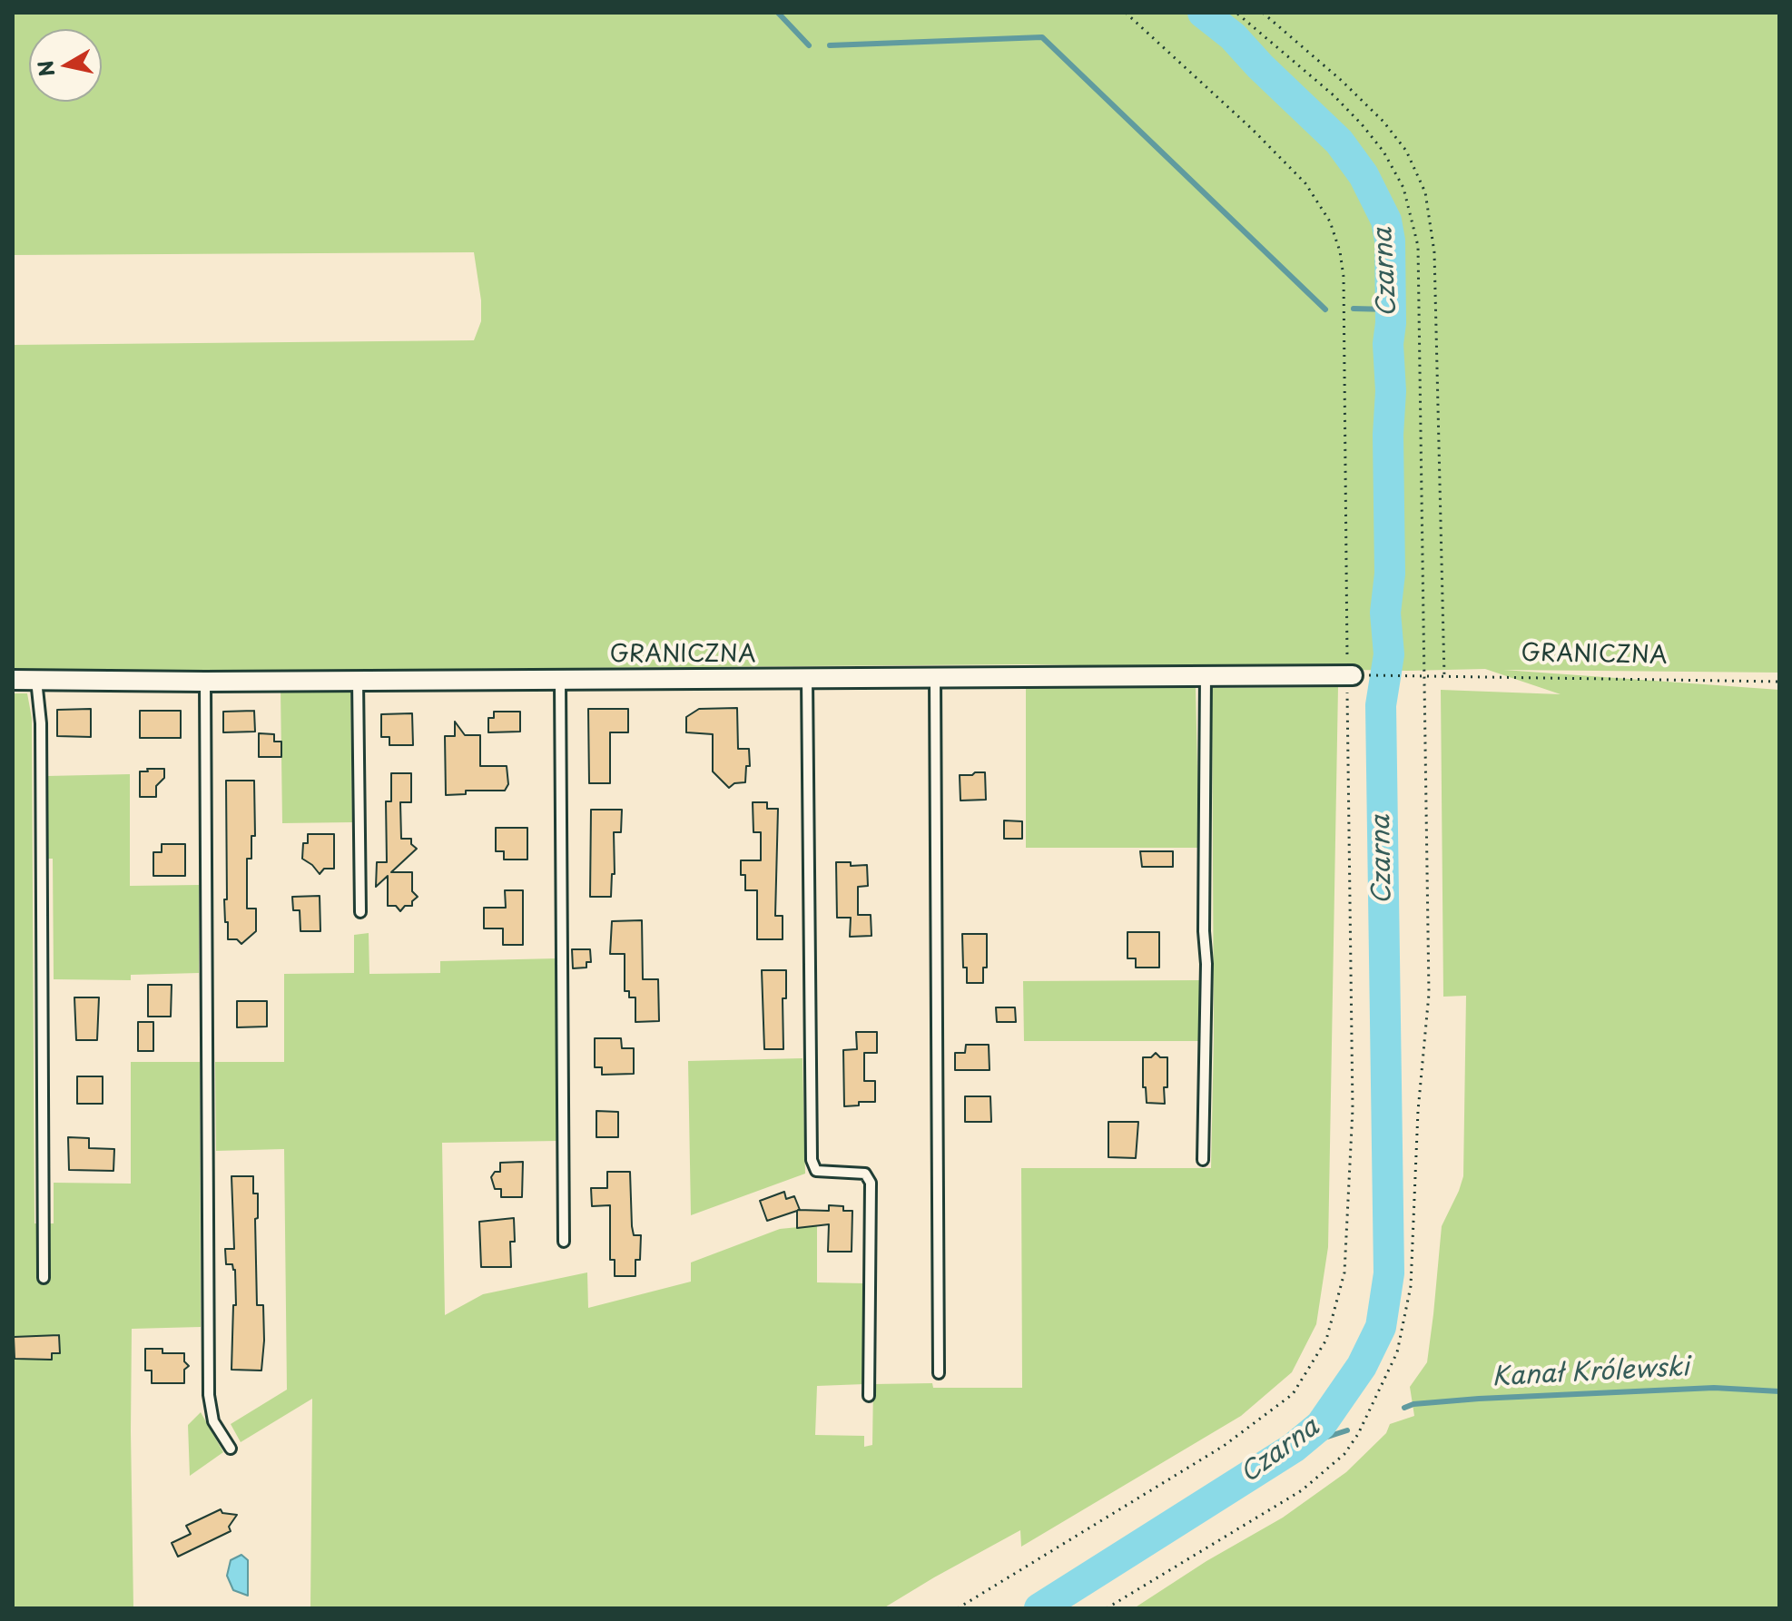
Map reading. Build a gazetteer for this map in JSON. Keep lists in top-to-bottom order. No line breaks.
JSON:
{"streets":{"street":["GRANICZNA"]},"water":["Czarna","Kanał Królewski"],"north":"left"}
